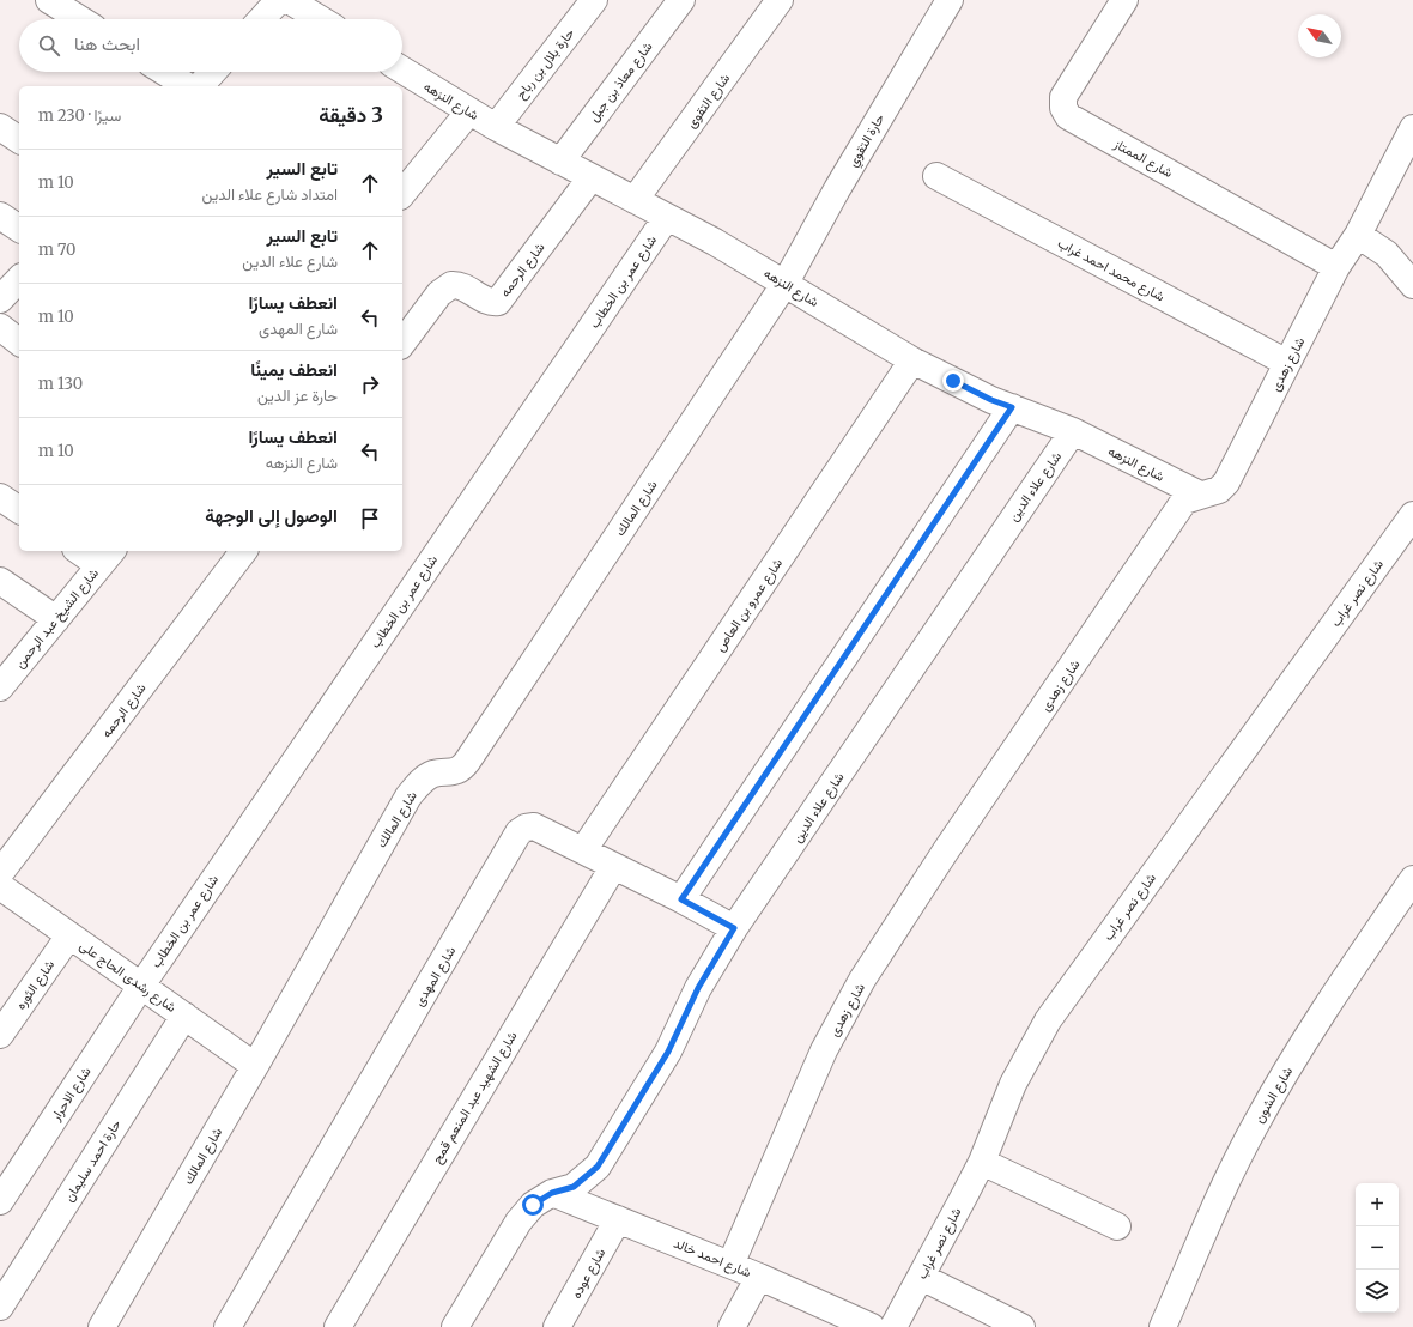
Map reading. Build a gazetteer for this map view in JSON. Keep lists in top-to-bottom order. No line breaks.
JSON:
{"streets":{"street":["حارة بلال بن رباح","شارع معاذ بن جبل","شارع النزهه","شارع التقوى","حارة التقوي","شارع الممتاز","شارع الرحمه","شارع محمد احمد غراب","شارع عمر بن الخطاب","شارع زهدى","شارع علاء الدين","شارع المالك","شارع نصر غراب","شارع عمرو بن العاص","شارع الشيخ عبد الرحمن","شارع رشدى الحاج على","شارع المهدى","شارع الثوره","شارع الاحرار","شارع الشون","شارع الشهيد عبد المنعم قمح","حارة احمد سليمان","شارع احمد خالد","شارع عوده"]},"crossings":[["حارة بلال بن رباح","شارع النزهه"],["شارع معاذ بن جبل","شارع النزهه"],["شارع النزهه","شارع التقوى"],["شارع النزهه","حارة التقوي"],["شارع النزهه","شارع الرحمه"],["شارع النزهه","شارع عمر بن الخطاب"],["شارع النزهه","شارع زهدى"],["شارع النزهه","شارع علاء الدين"],["شارع النزهه","شارع المالك"],["شارع النزهه","شارع عمرو بن العاص"],["حارة التقوي","شارع المالك"],["شارع الممتاز","شارع زهدى"],["شارع محمد احمد غراب","شارع زهدى"],["شارع عمر بن الخطاب","شارع رشدى الحاج على"],["شارع عمر بن الخطاب","شارع الاحرار"],["شارع زهدى","شارع احمد خالد"],["شارع علاء الدين","شارع المهدى"],["شارع علاء الدين","شارع احمد خالد"],["شارع المالك","شارع رشدى الحاج على"],["شارع عمرو بن العاص","شارع المهدى"],["شارع رشدى الحاج على","شارع الثوره"],["شارع رشدى الحاج على","شارع الاحرار"],["شارع رشدى الحاج على","حارة احمد سليمان"],["شارع المهدى","شارع الشهيد عبد المنعم قمح"],["شارع احمد خالد","شارع عوده"]],"north":"top left","page":{"search":"ابحث هنا","heading":["3 دقيقة","سيرًا · 230 m"],"list":[["تابع السير","امتداد شارع علاء الدين","10 m"],["تابع السير","شارع علاء الدين","70 m"],["انعطف يسارًا","شارع المهدى","10 m"],["انعطف يمينًا","حارة عز الدين","130 m"],["انعطف يسارًا","شارع النزهه","10 m"],"الوصول إلى الوجهة"],"map_buttons":["+","−"]}}
